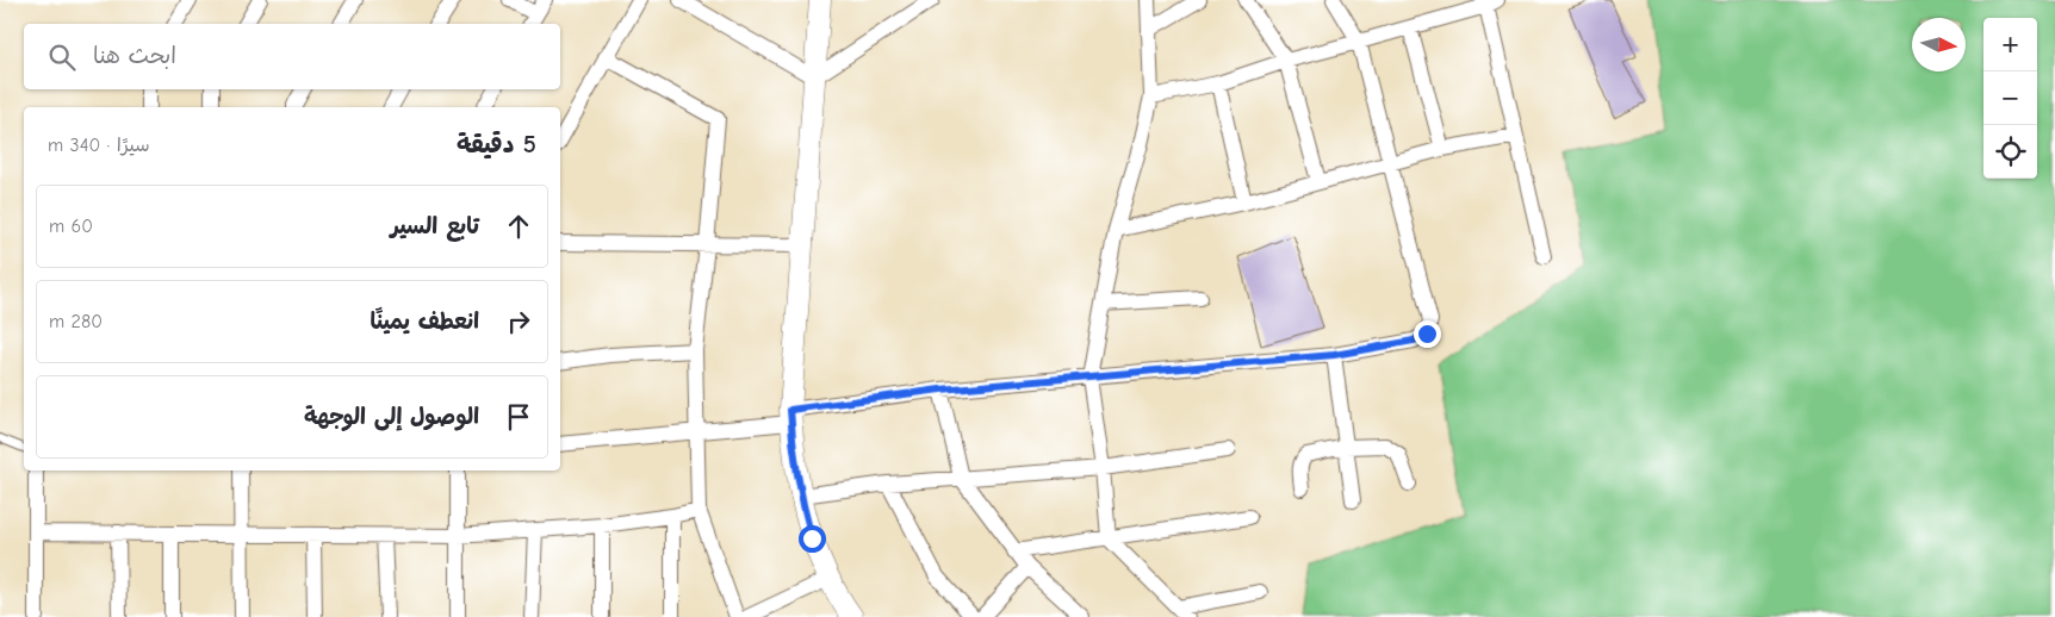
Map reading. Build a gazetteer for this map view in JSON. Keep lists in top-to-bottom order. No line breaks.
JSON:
{"north":"right","page":{"map_buttons":["+","−"],"search":"ابحث هنا","heading":["5 دقيقة","سيرًا · 340 m"],"list":[["تابع السير","60 m"],["انعطف يمينًا","280 m"],"الوصول إلى الوجهة"]}}
